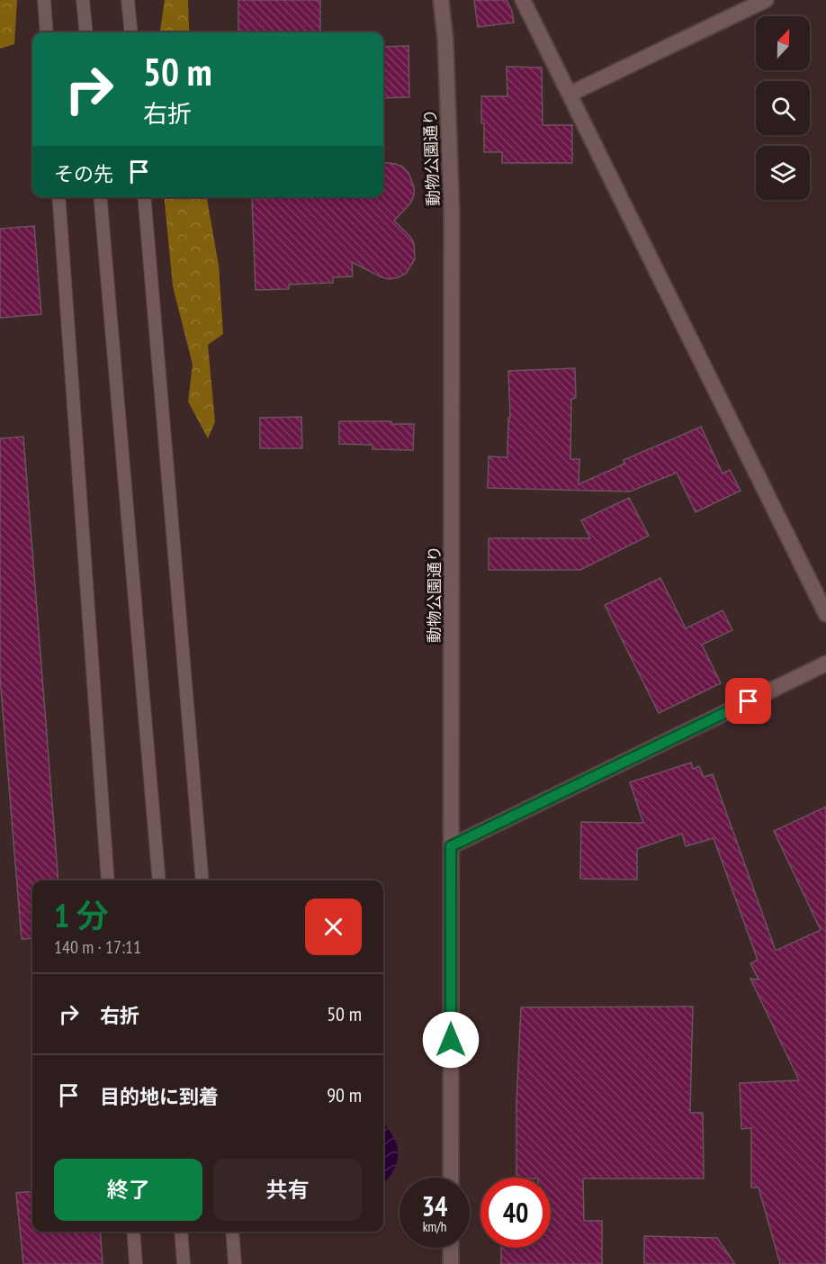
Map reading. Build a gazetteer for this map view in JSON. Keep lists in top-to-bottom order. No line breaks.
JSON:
{"streets":{"street":["動物公園通り"]},"north":"top","page":{"turn":["50 m","右折"],"then":"その先","heading":["1 分","140 m · 17:11"],"list":[{"name":"右折","value":"50 m"},{"name":"目的地に到着","value":"90 m"}],"buttons":["終了","共有"],"speed":"34 km/h","limit":"40"}}
